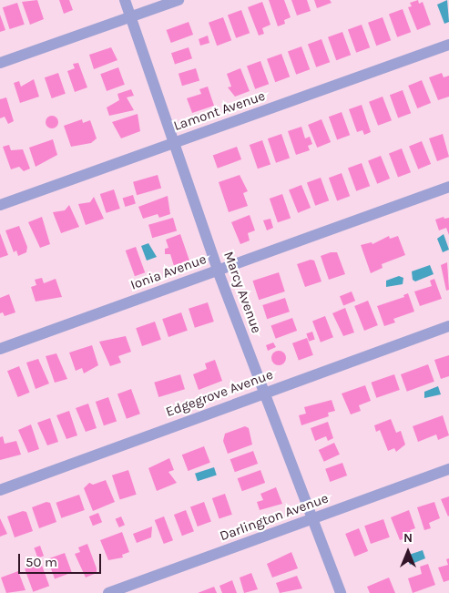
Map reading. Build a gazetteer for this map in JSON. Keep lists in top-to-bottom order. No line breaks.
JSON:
{"streets":{"street":["Lamont Avenue","Ionia Avenue","Marcy Avenue","Edgegrove Avenue","Darlington Avenue"]},"crossings":[["Lamont Avenue","Marcy Avenue"],["Ionia Avenue","Marcy Avenue"],["Marcy Avenue","Edgegrove Avenue"],["Marcy Avenue","Darlington Avenue"]],"scale_bar":"50 m","north":"top"}
